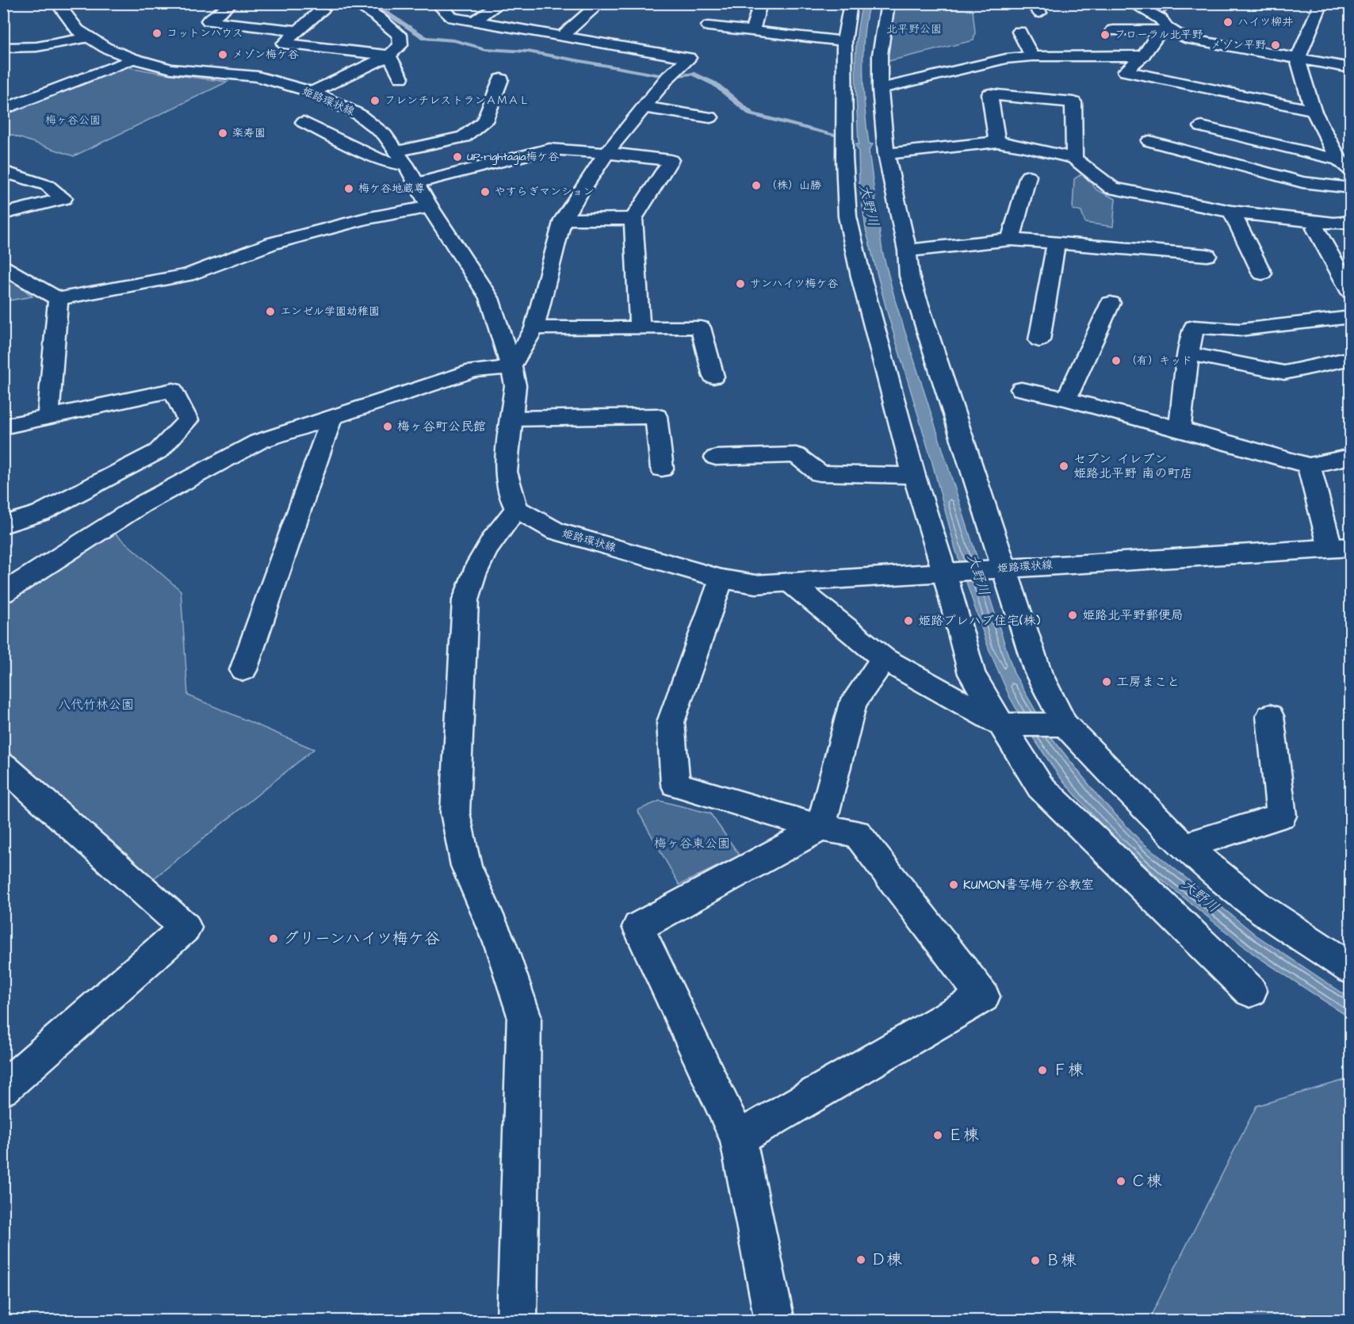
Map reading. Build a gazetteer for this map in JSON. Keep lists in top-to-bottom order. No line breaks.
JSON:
{"streets":{"street":["姫路環状線"]},"water":["大野川"],"parks":["北平野公園","梅ヶ谷公園","八代竹林公園","梅ヶ谷東公園"],"places":["ハイツ柳井","コットンハウス","フローラル北平野","メゾン平野","メゾン梅ケ谷","フレンチレストランＡＭＡＬ","楽寿園","UP-rightagia梅ケ谷","（株）山勝","梅ケ谷地蔵尊","やすらぎマンション","サンハイツ梅ケ谷","エンゼル学園幼稚園","（有）キッド","梅ヶ谷町公民館","セブン イレブン 姫路北平野 南の町店","姫路北平野郵便局","姫路プレハブ住宅(株)","工房まこと","KUMON書写梅ケ谷教室","グリーンハイツ梅ケ谷","Ｆ棟","Ｅ棟","Ｃ棟","Ｄ棟","Ｂ棟"]}
